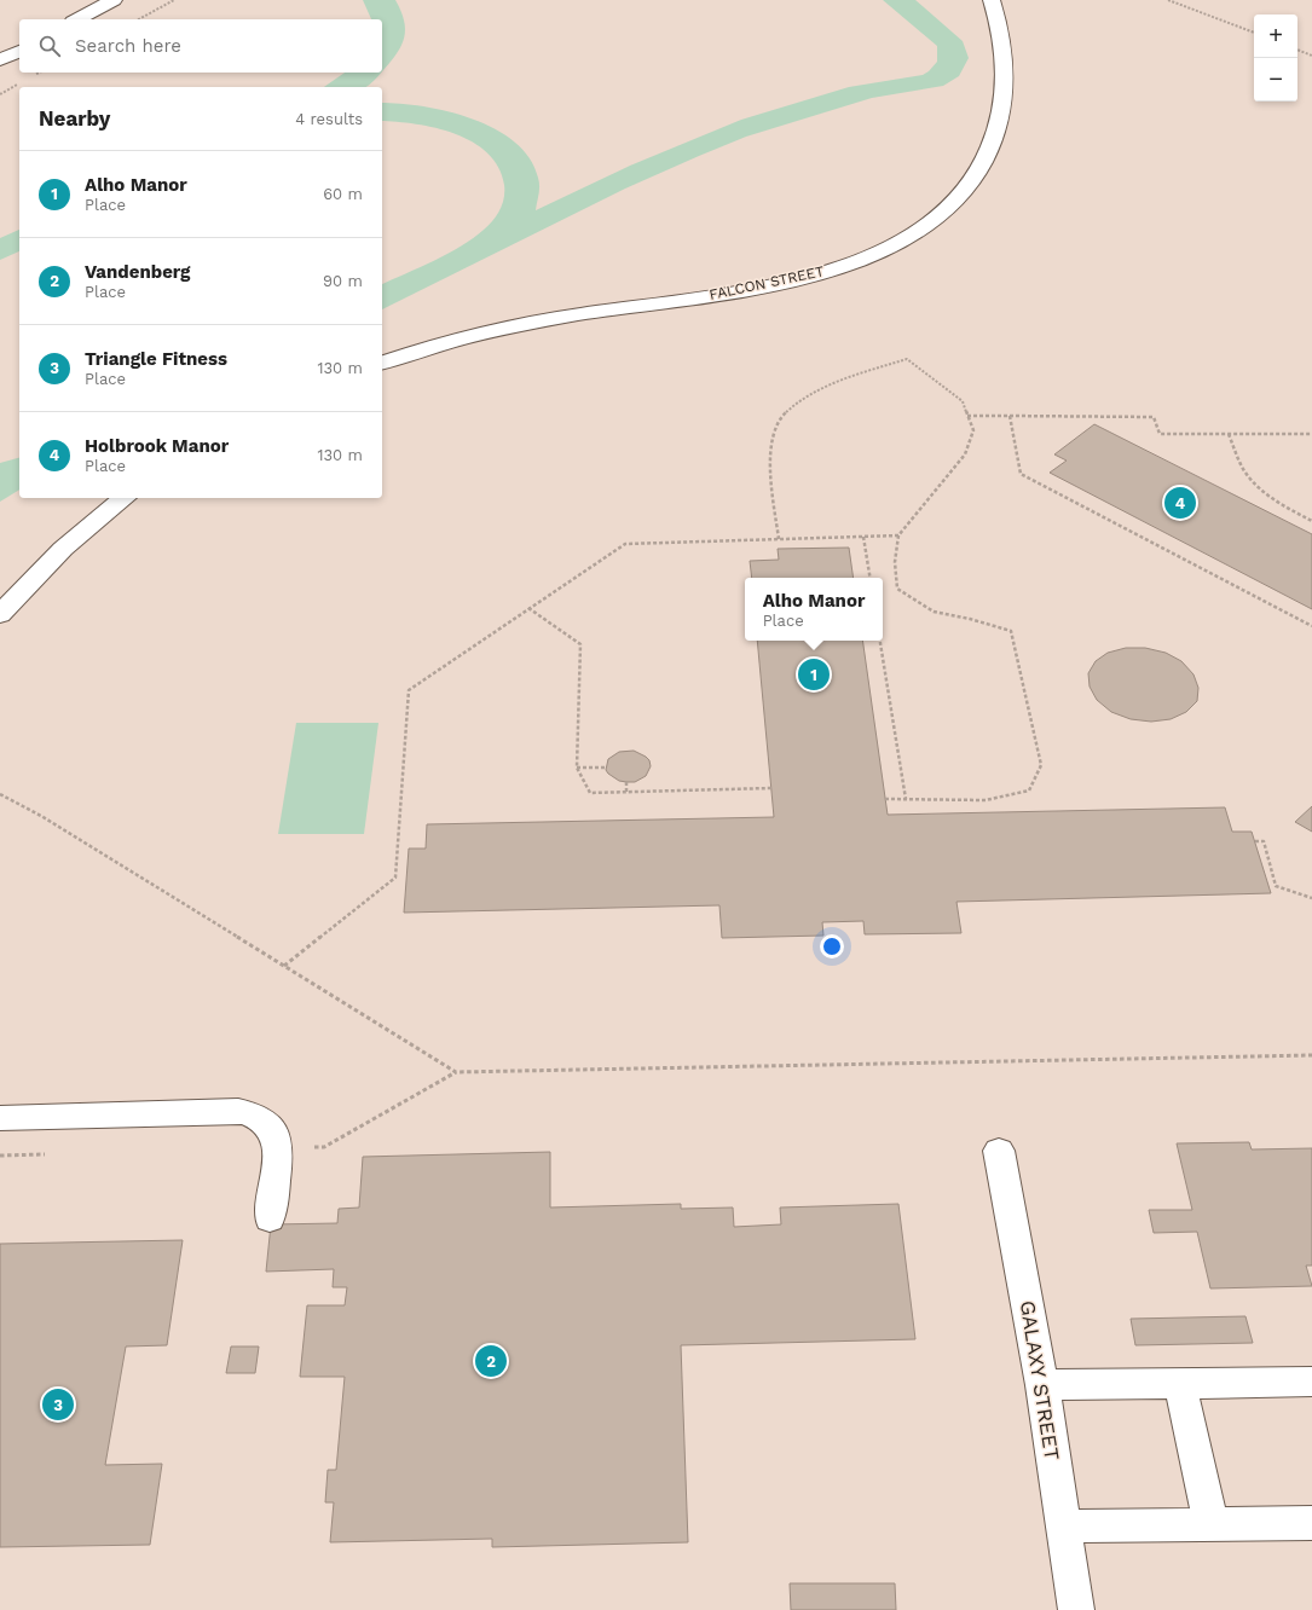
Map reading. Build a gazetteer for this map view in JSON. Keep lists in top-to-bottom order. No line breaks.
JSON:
{"streets":{"street":["FALCON STREET","GALAXY STREET"]},"page":{"map_buttons":["+","−"],"search":"Search here","heading":["Nearby","4 results"],"list":[{"mark":"1","name":"Alho Manor","note":"Place","value":"60 m"},{"mark":"2","name":"Vandenberg","note":"Place","value":"90 m"},{"mark":"3","name":"Triangle Fitness","note":"Place","value":"130 m"},{"mark":"4","name":"Holbrook Manor","note":"Place","value":"130 m"}],"pins":["4","1","2","3"],"popup":["Alho Manor","Place"]}}
